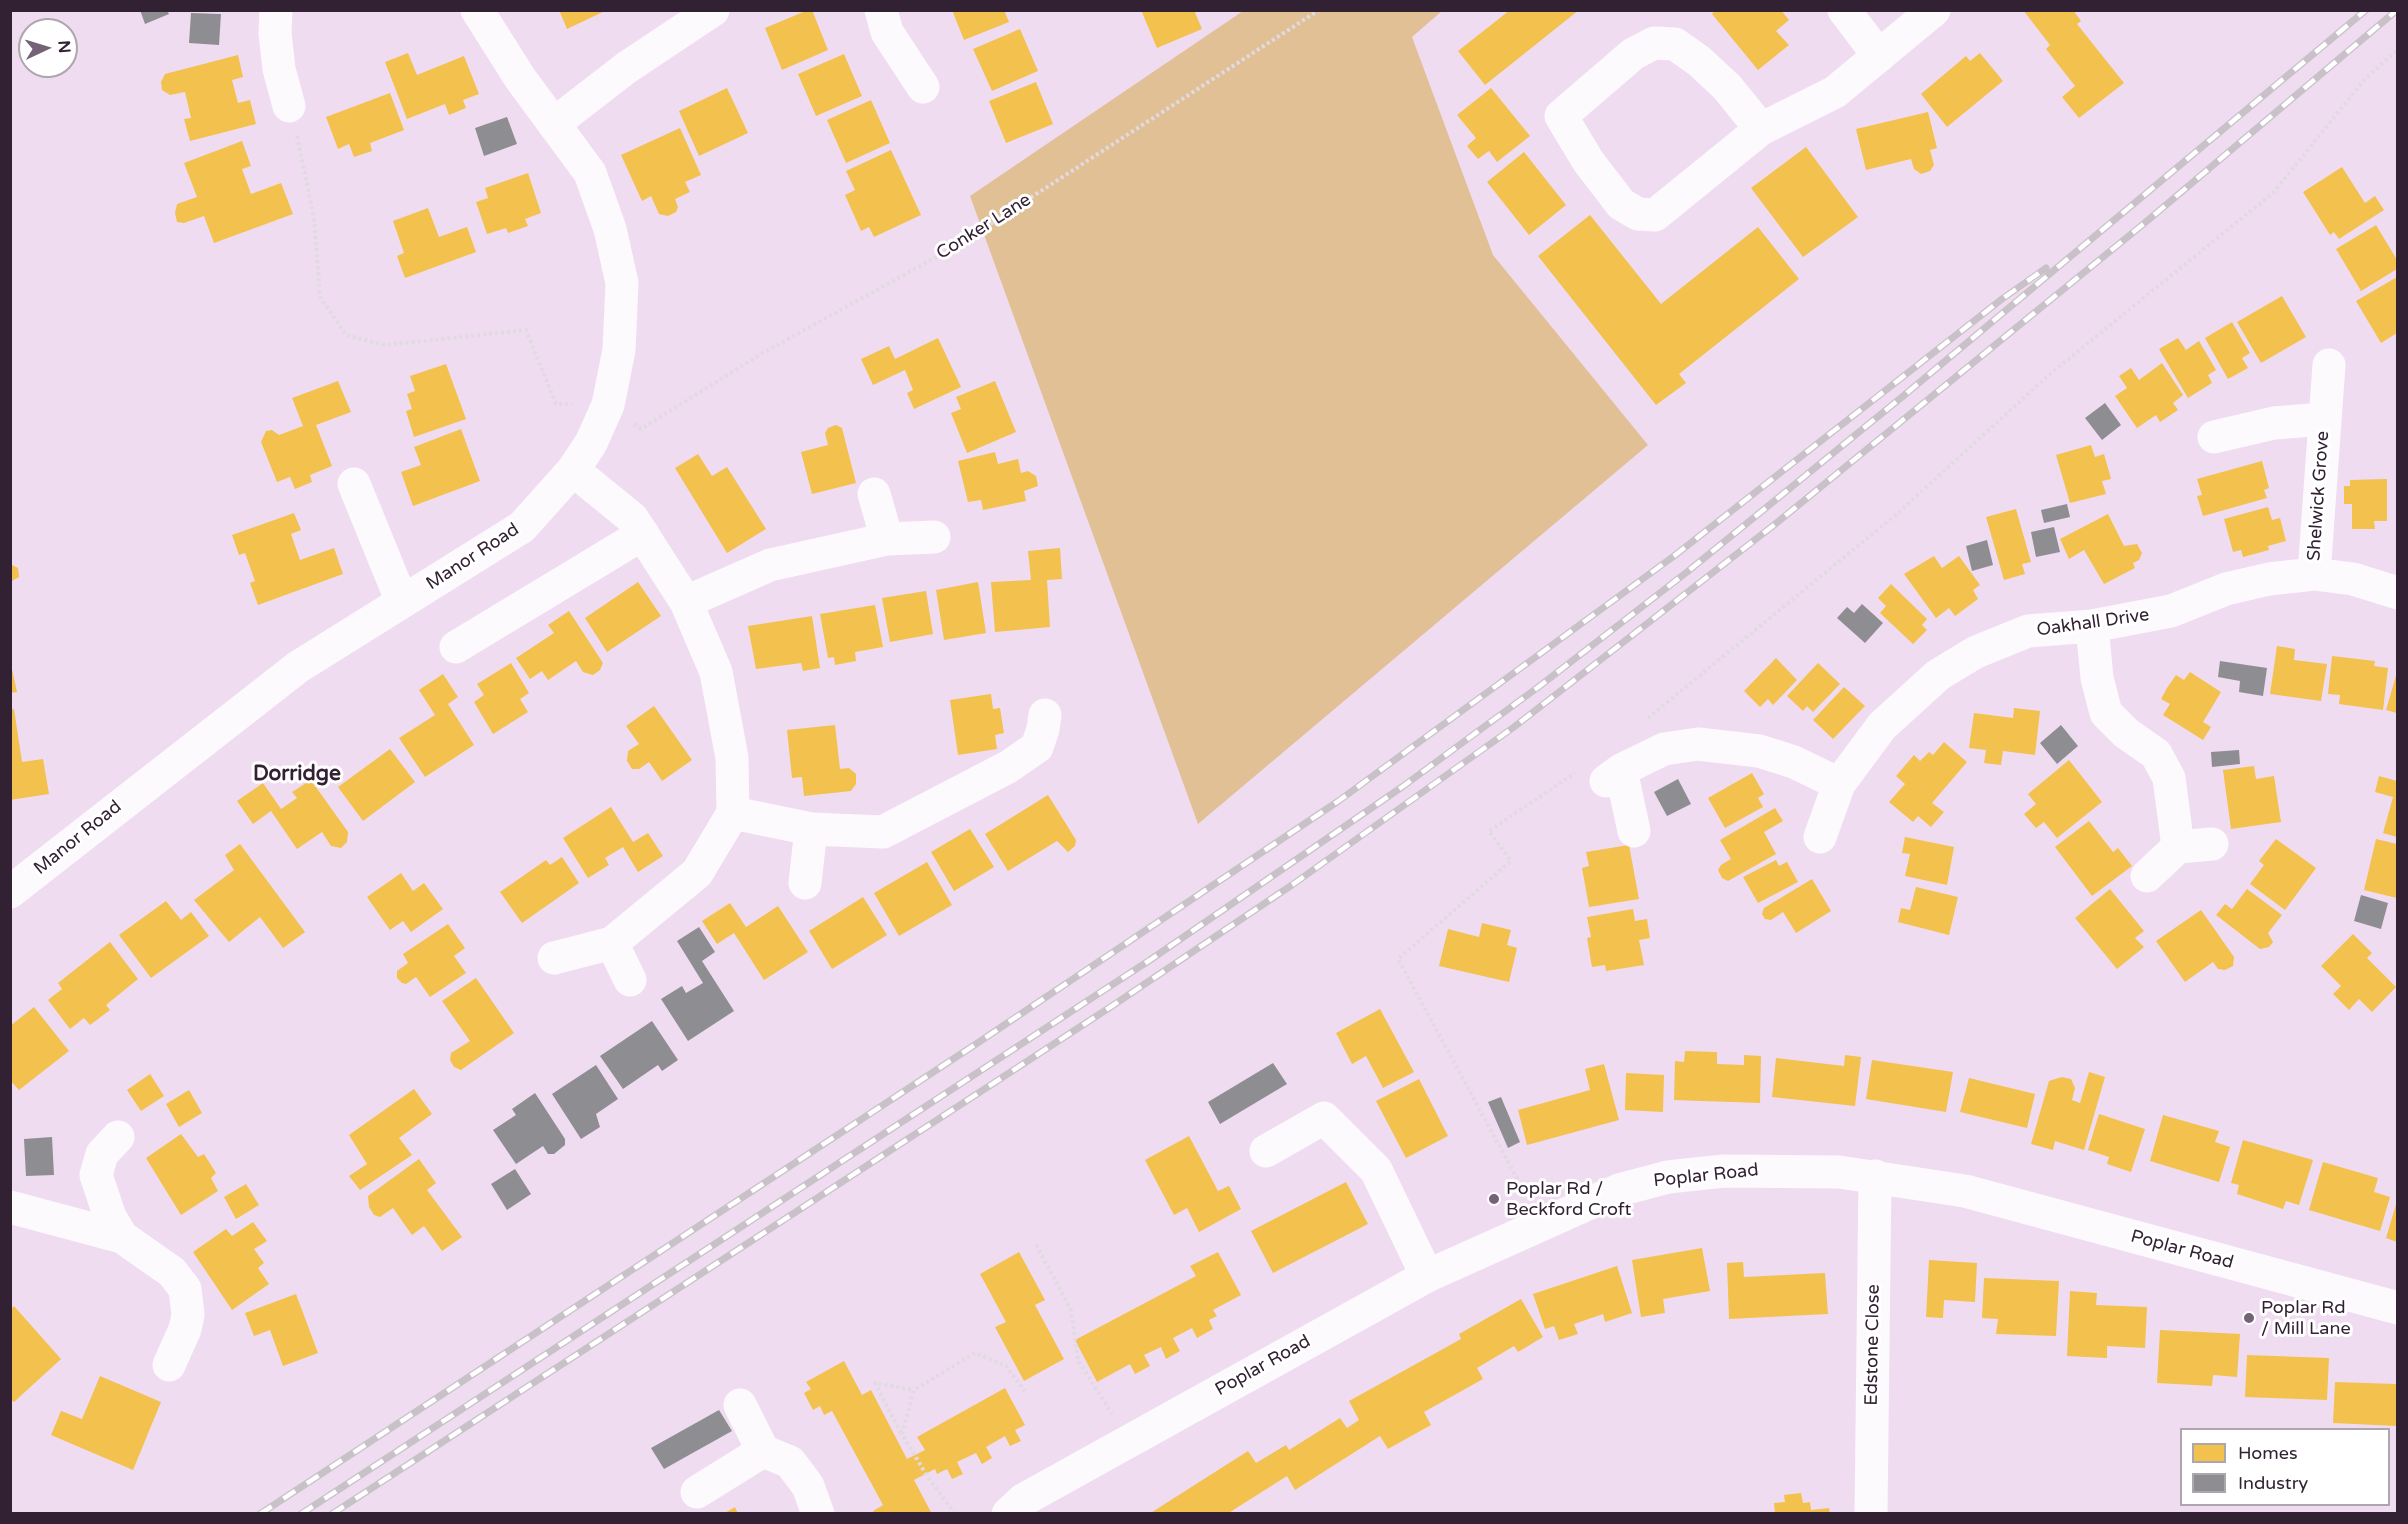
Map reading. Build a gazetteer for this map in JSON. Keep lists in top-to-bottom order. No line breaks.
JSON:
{"streets":{"street":["Shelwick Grove","Manor Road","Oakhall Drive","Poplar Road","Edstone Close"],"path":["Conker Lane"]},"crossings":[["Shelwick Grove","Oakhall Drive"],["Poplar Road","Edstone Close"]],"districts":["Dorridge"],"places":["Poplar Rd / Beckford Croft","Poplar Rd / Mill Lane"],"legend":["Homes","Industry"],"north":"right"}
